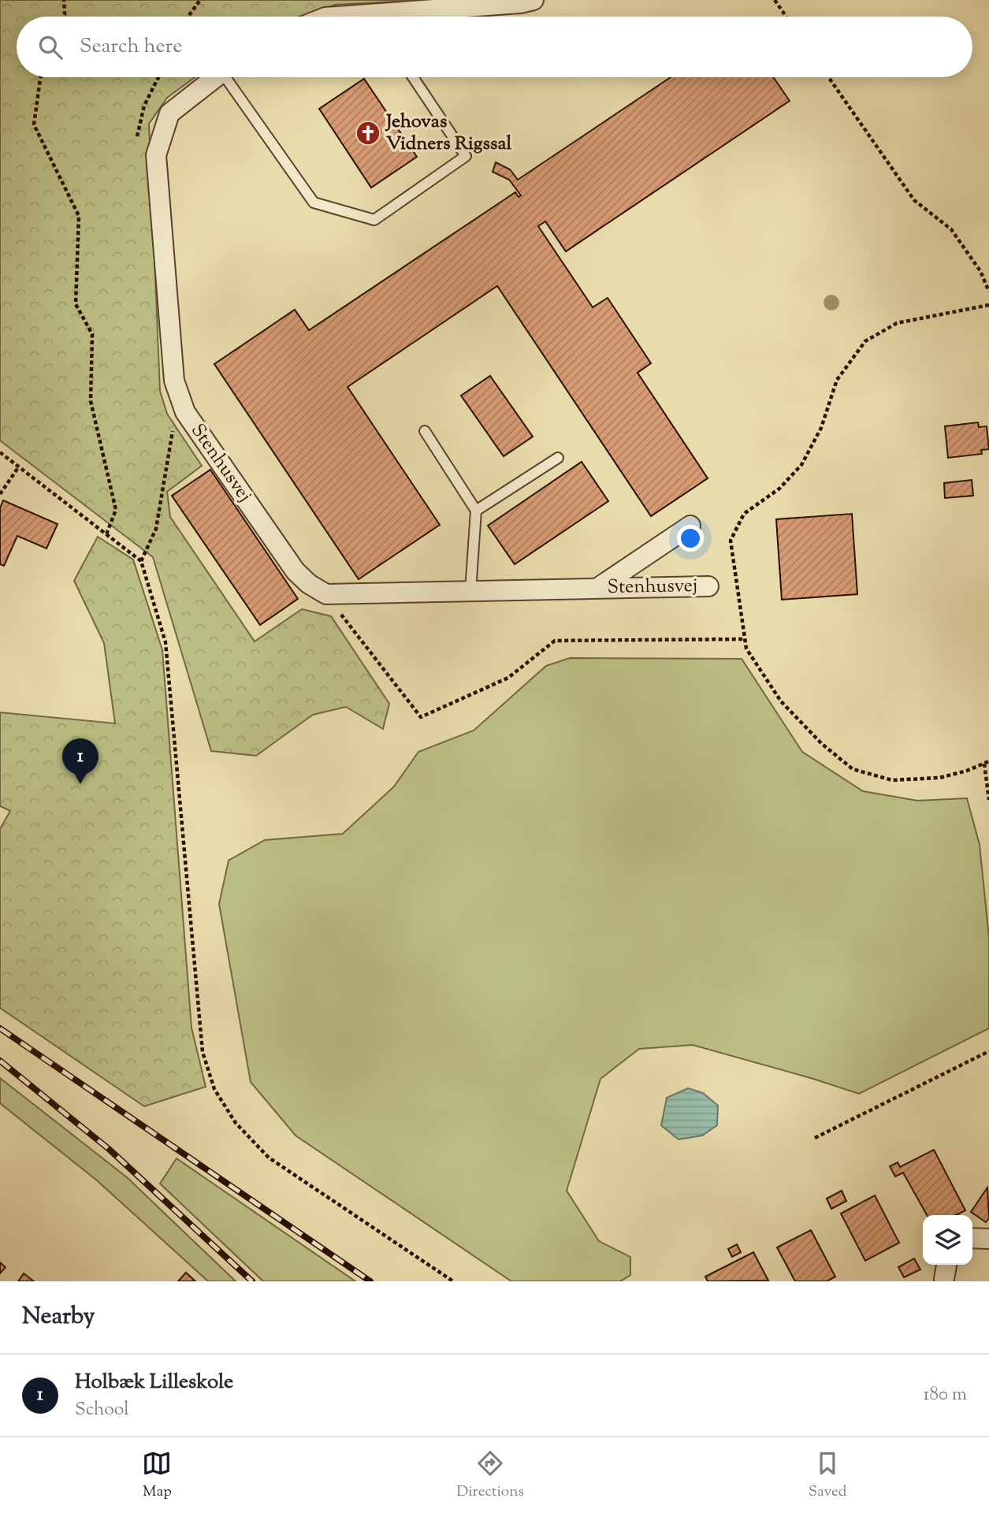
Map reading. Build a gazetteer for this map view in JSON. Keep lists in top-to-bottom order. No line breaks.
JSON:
{"streets":{"street":["Stenhusvej"]},"places":{"church":["Jehovas Vidners Rigssal"]},"page":{"search":"Search here","pins":"1","heading":"Nearby","list":[{"mark":"1","name":"Holbæk Lilleskole","note":"School","value":"180 m"}],"nav":["Map","Directions","Saved"]}}
